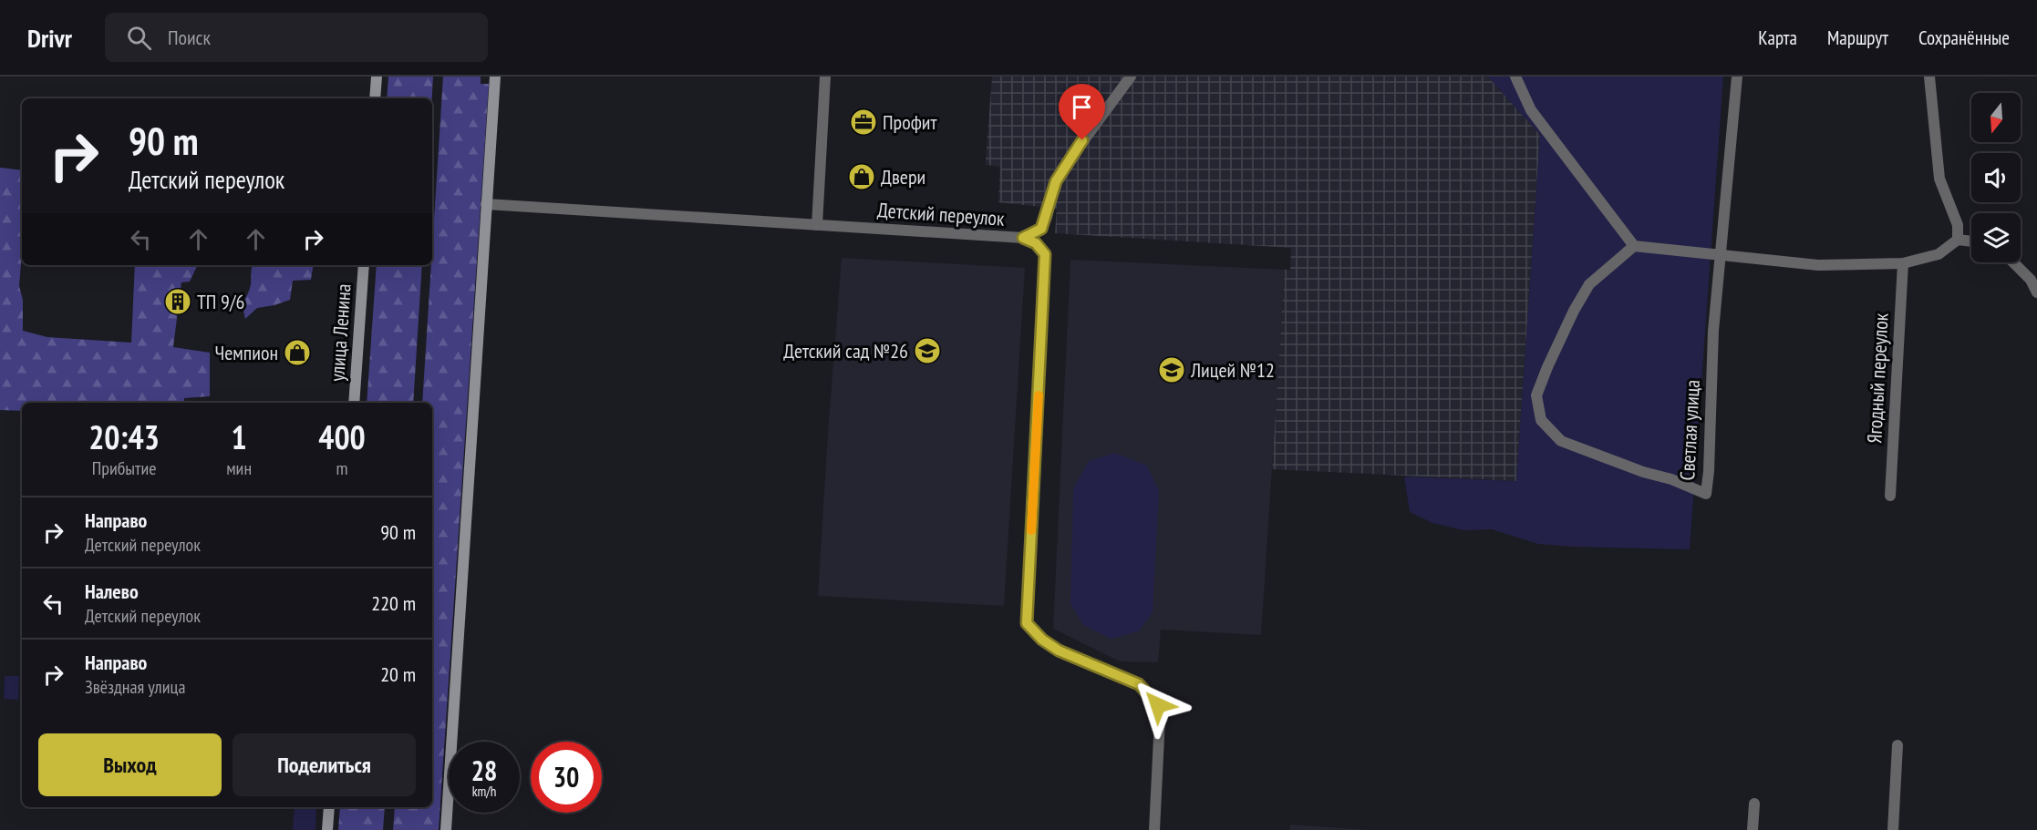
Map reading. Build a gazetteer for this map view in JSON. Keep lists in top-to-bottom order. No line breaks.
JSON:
{"streets":{"street":["Детский переулок","улица Ленина","Ягодный переулок","Светлая улица"]},"places":{"office":["Профит"],"shop":["Двери","Чемпион"],"building":["ТП 9/6"],"school or university":["Детский сад №26","Лицей №12"]},"north":"bottom","page":{"header":"Drivr","search":"Поиск","nav":["Карта","Маршрут","Сохранённые"],"turn":["90 m","Детский переулок"],"eta":["20:43","Прибытие","1","мин","400","m"],"list":[{"name":"Направо","note":"Детский переулок","value":"90 m"},{"name":"Налево","note":"Детский переулок","value":"220 m"},{"name":"Направо","note":"Звёздная улица","value":"20 m"}],"buttons":["Выход","Поделиться"],"speed":"28 km/h","limit":"30"}}
